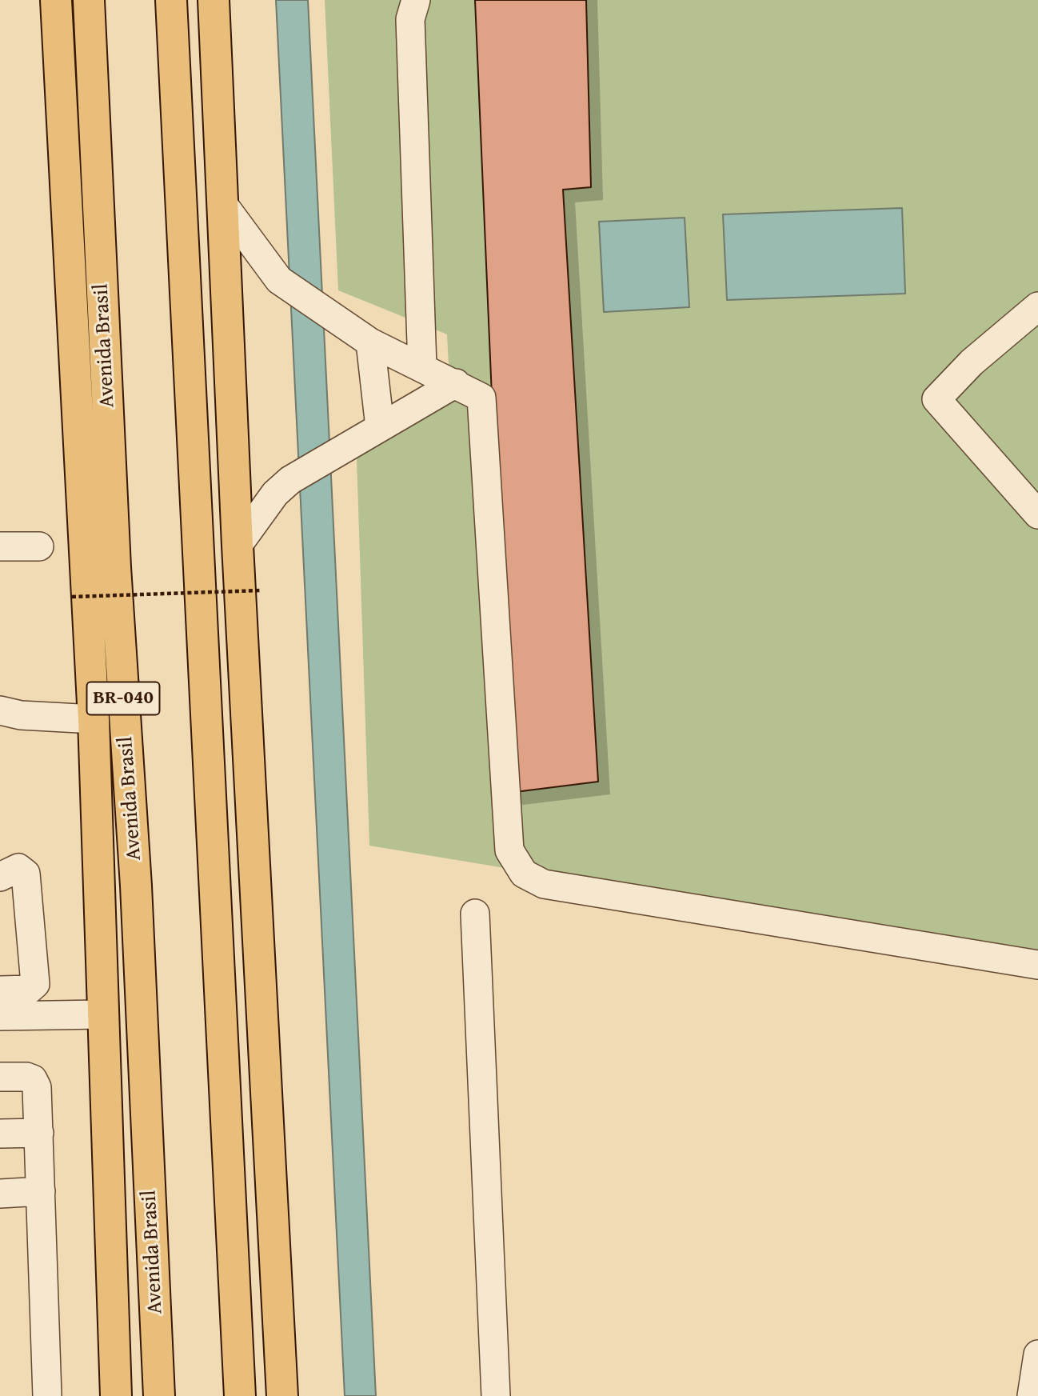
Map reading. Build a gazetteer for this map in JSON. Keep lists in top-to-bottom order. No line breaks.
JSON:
{"streets":{"highway":["Avenida Brasil","BR-040"]}}
